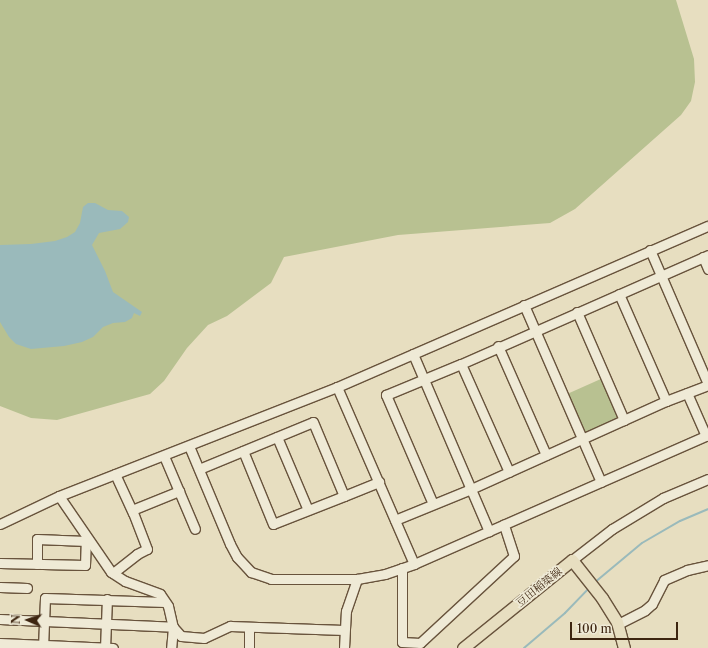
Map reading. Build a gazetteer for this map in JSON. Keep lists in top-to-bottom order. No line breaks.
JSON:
{"streets":{"main road":["豆田稲築線"]},"scale_bar":"100 m","north":"left"}
